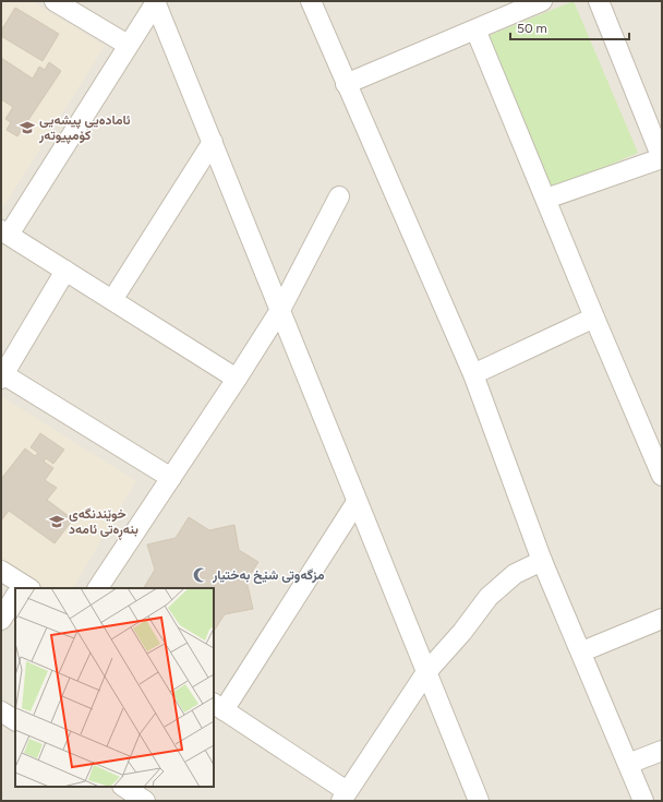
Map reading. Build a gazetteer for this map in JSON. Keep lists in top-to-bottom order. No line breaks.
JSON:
{"places":{"school or university":["ئامادەیی پیشەیی کۆمپیوتەر","خوێندنگەی بنەڕەتی ئامەد"],"mosque":["مزگەوتی شێخ بەختیار"]},"scale_bar":"50 m"}
